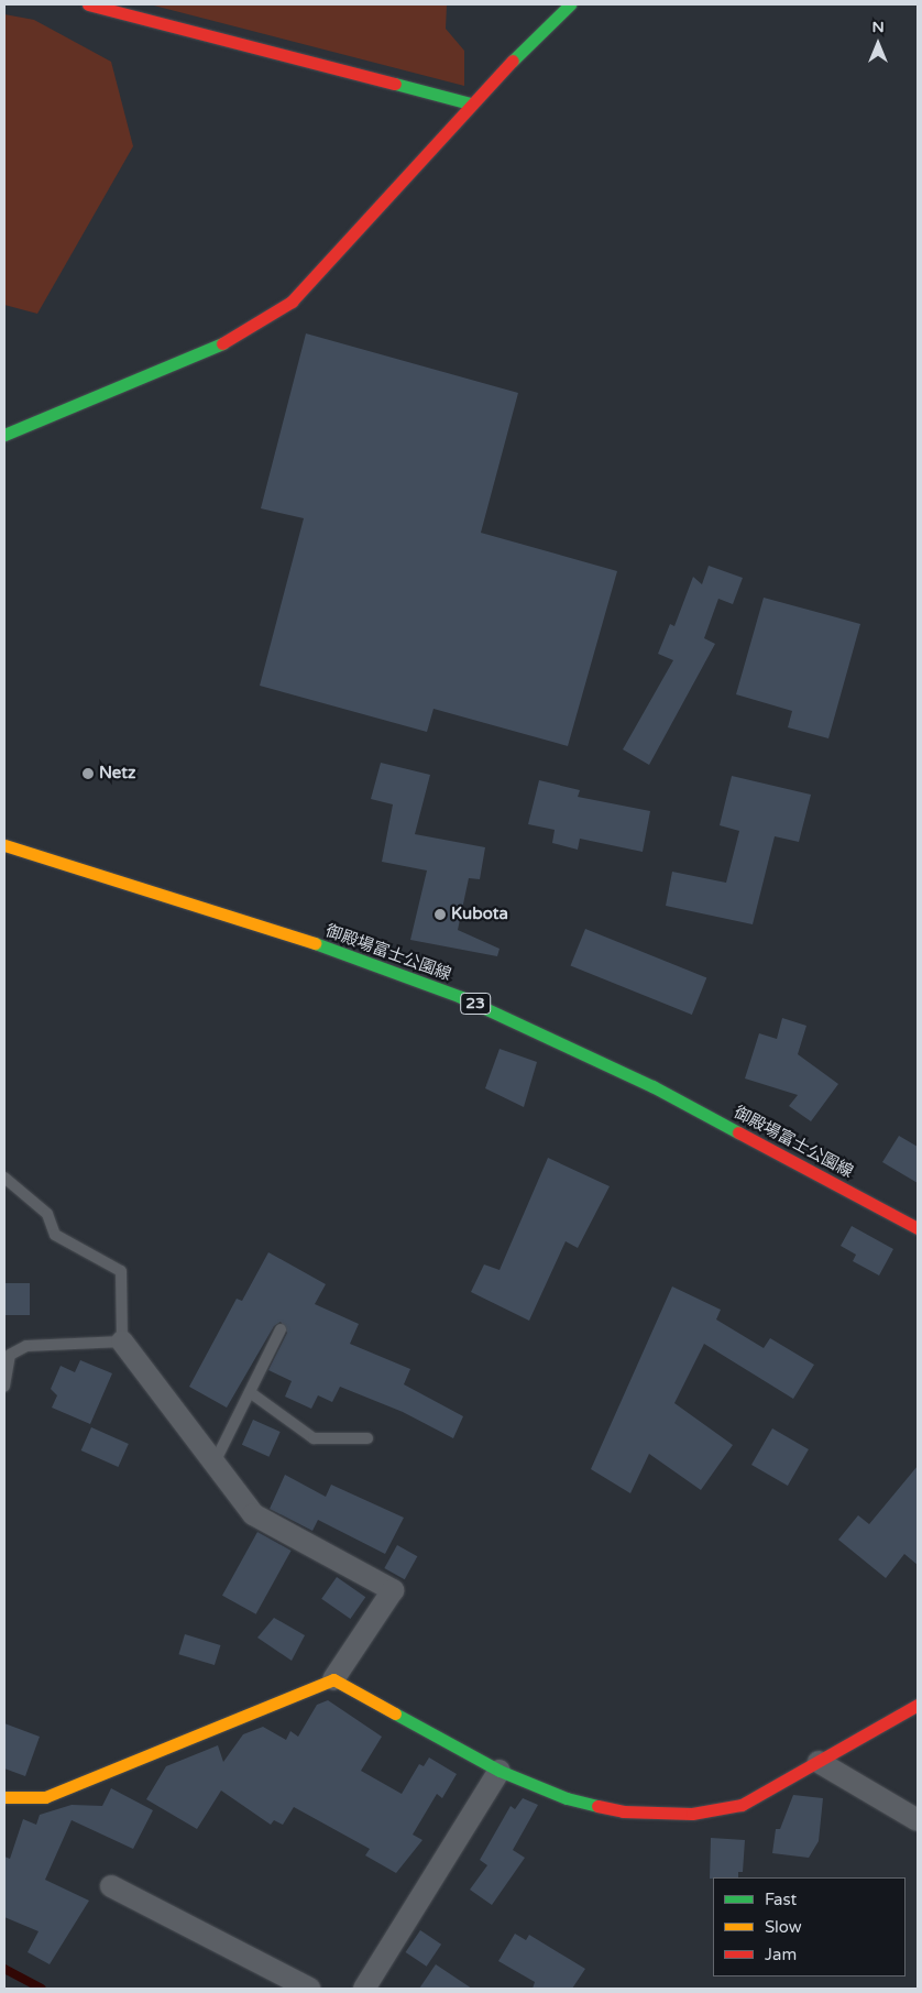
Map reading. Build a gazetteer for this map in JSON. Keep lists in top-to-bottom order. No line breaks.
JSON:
{"streets":{"street":["御殿場富士公園線","23"]},"places":["Netz","Kubota"],"legend":["Fast","Slow","Jam"],"north":"top"}
